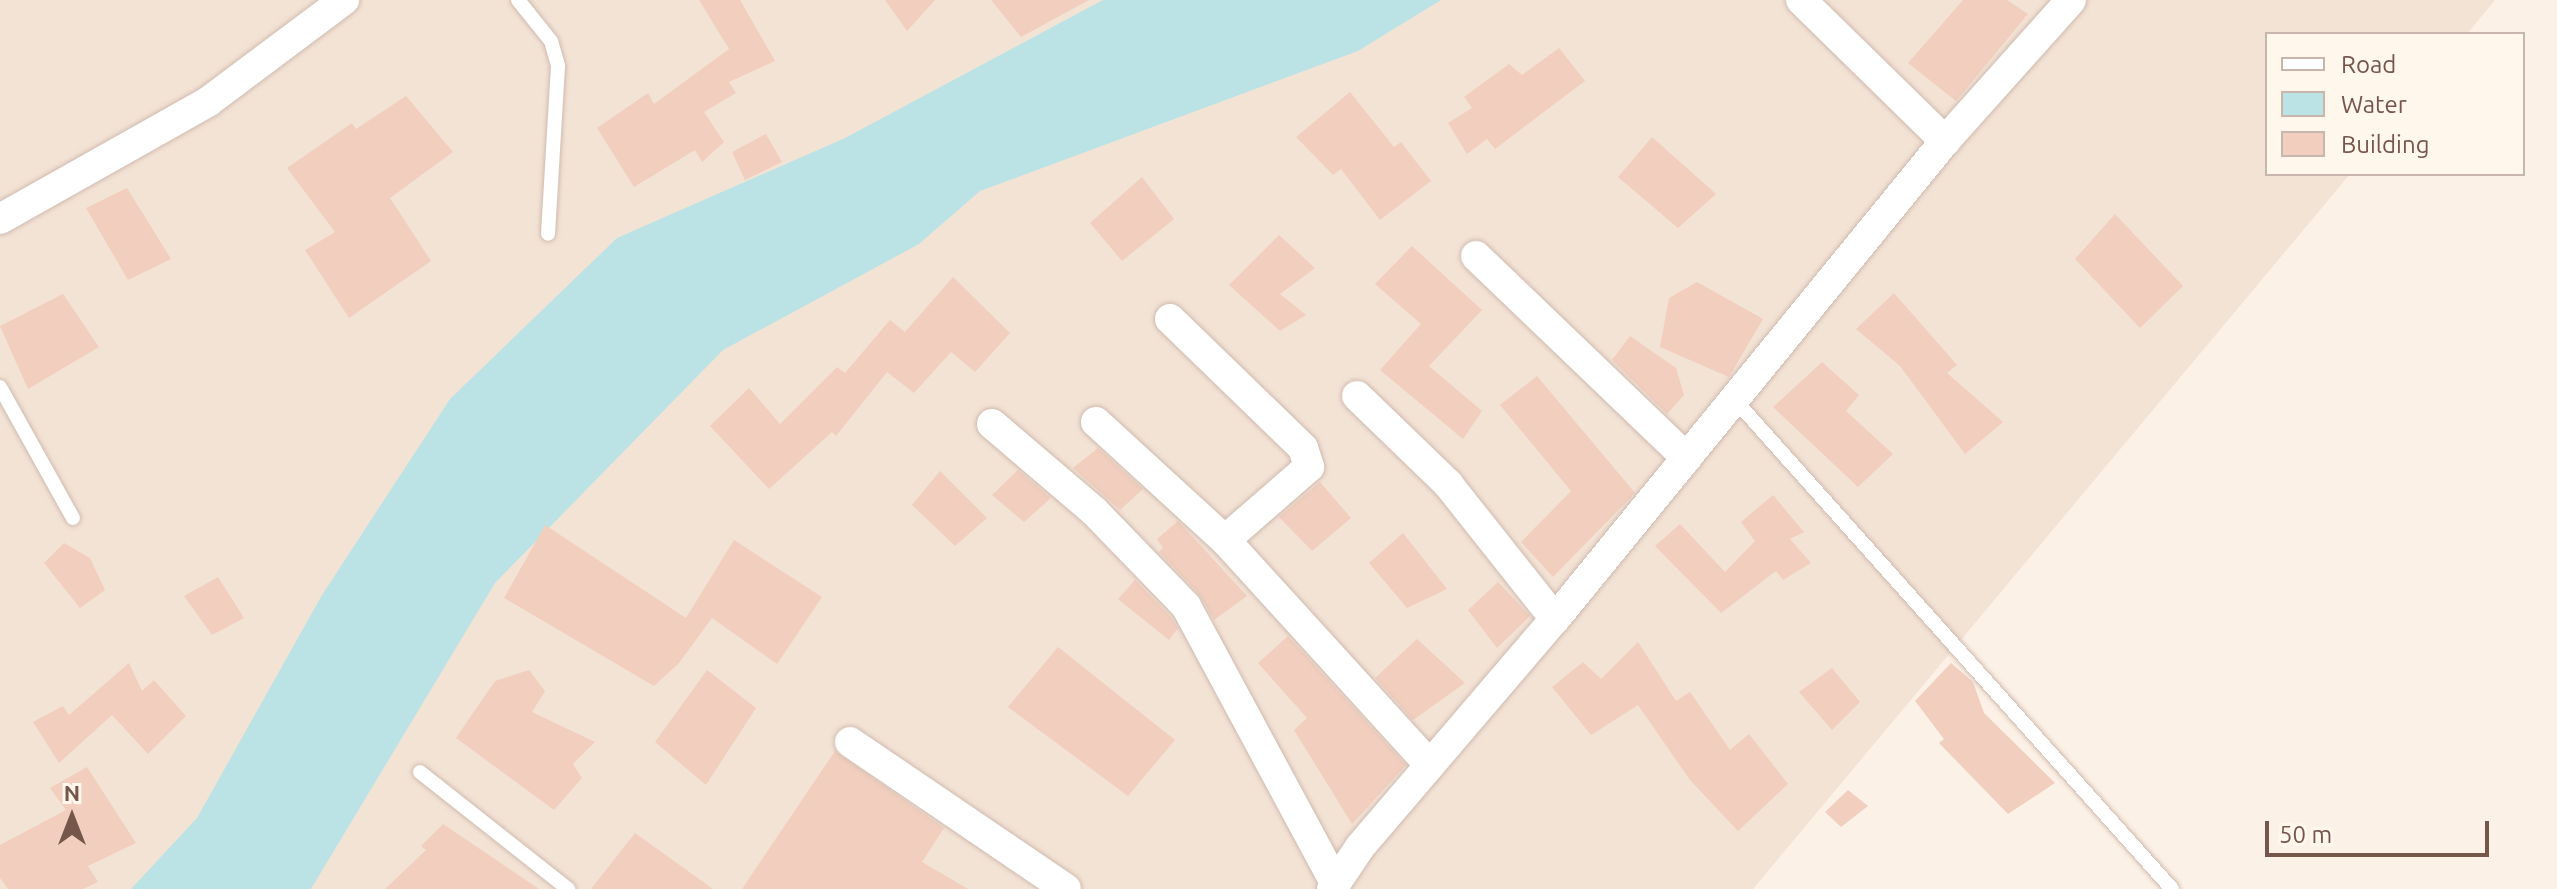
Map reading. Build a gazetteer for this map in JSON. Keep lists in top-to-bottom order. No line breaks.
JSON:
{"legend":["Road","Water","Building"],"scale_bar":"50 m","north":"top"}
